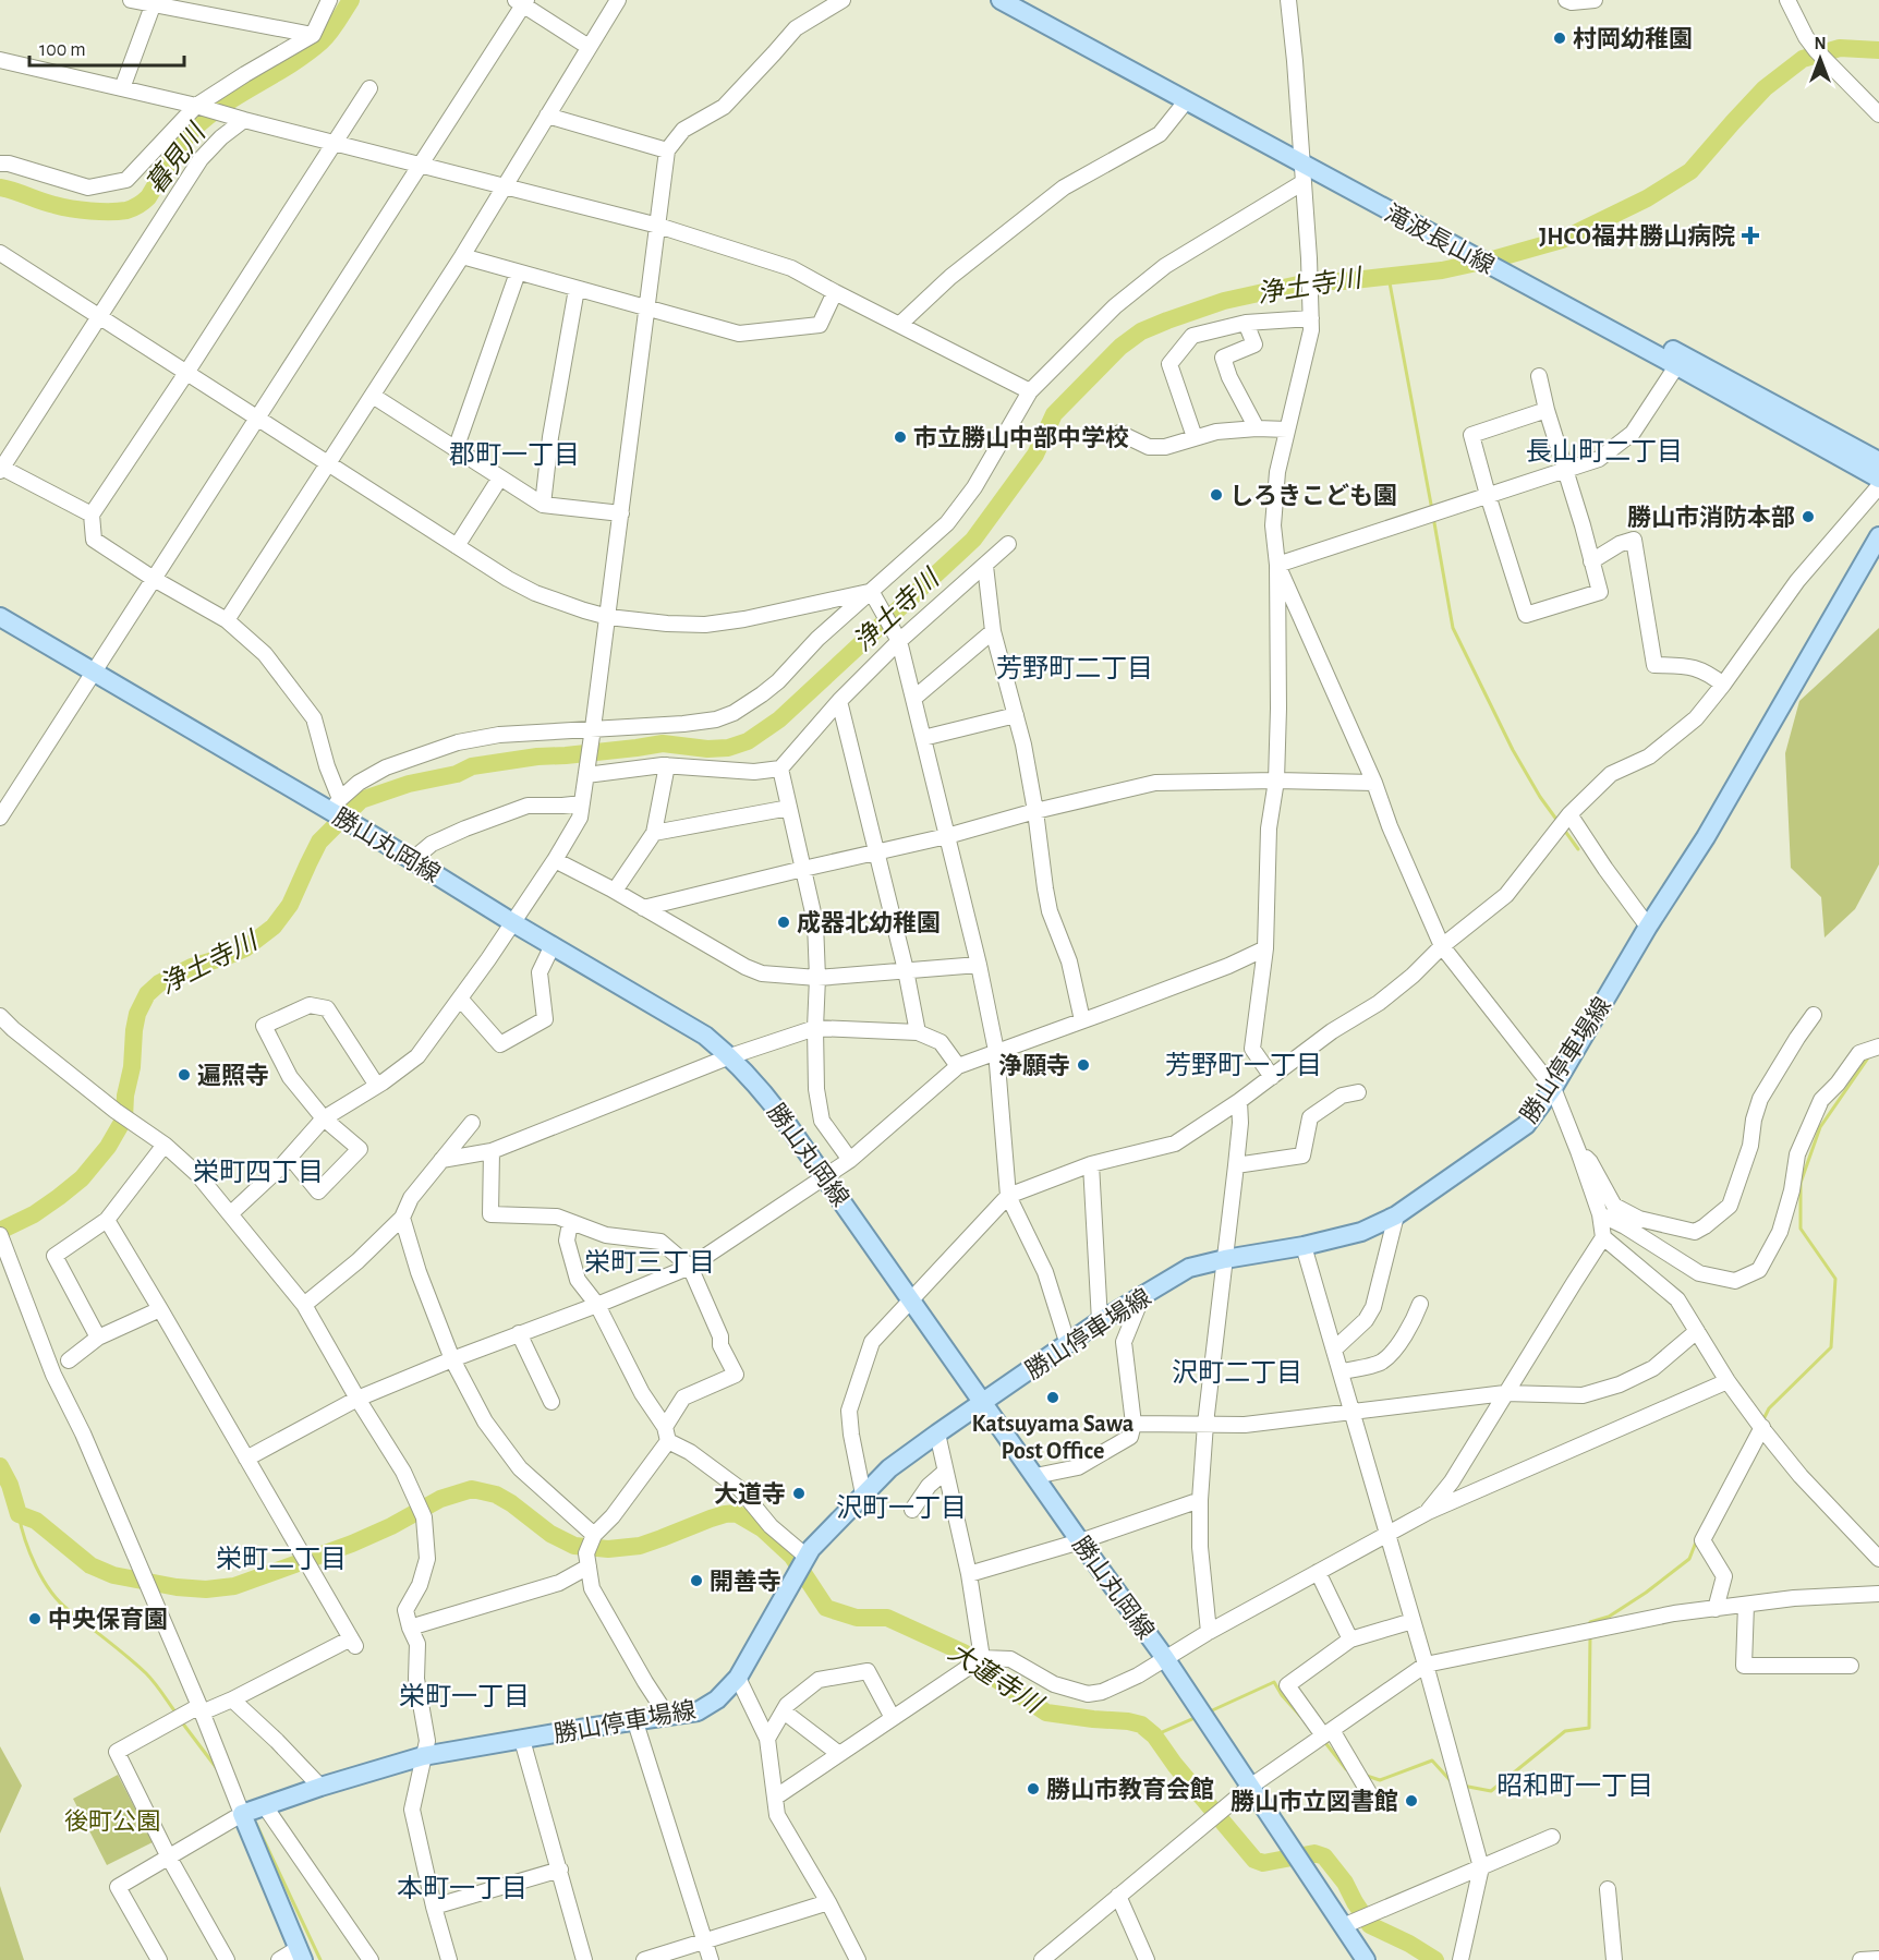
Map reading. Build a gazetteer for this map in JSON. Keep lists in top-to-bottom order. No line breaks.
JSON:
{"streets":{"main road":["滝波長山線","勝山丸岡線","勝山停車場線"]},"crossings":[["勝山丸岡線","勝山停車場線"]],"districts":["長山町二丁目","郡町一丁目","芳野町二丁目","芳野町一丁目","栄町四丁目","栄町三丁目","沢町二丁目","沢町一丁目","栄町二丁目","栄町一丁目","昭和町一丁目","本町一丁目"],"water":["暮見川","浄土寺川","大蓮寺川"],"parks":["後町公園"],"places":{"other":["村岡幼稚園","市立勝山中部中学校","しろきこども園","勝山市消防本部","成器北幼稚園","浄願寺","遍照寺","Katsuyama Sawa Post Office","大道寺","開善寺","中央保育園","勝山市教育会館","勝山市立図書館"],"health":["JHCO福井勝山病院"]},"scale_bar":"100 m","north":"top"}
